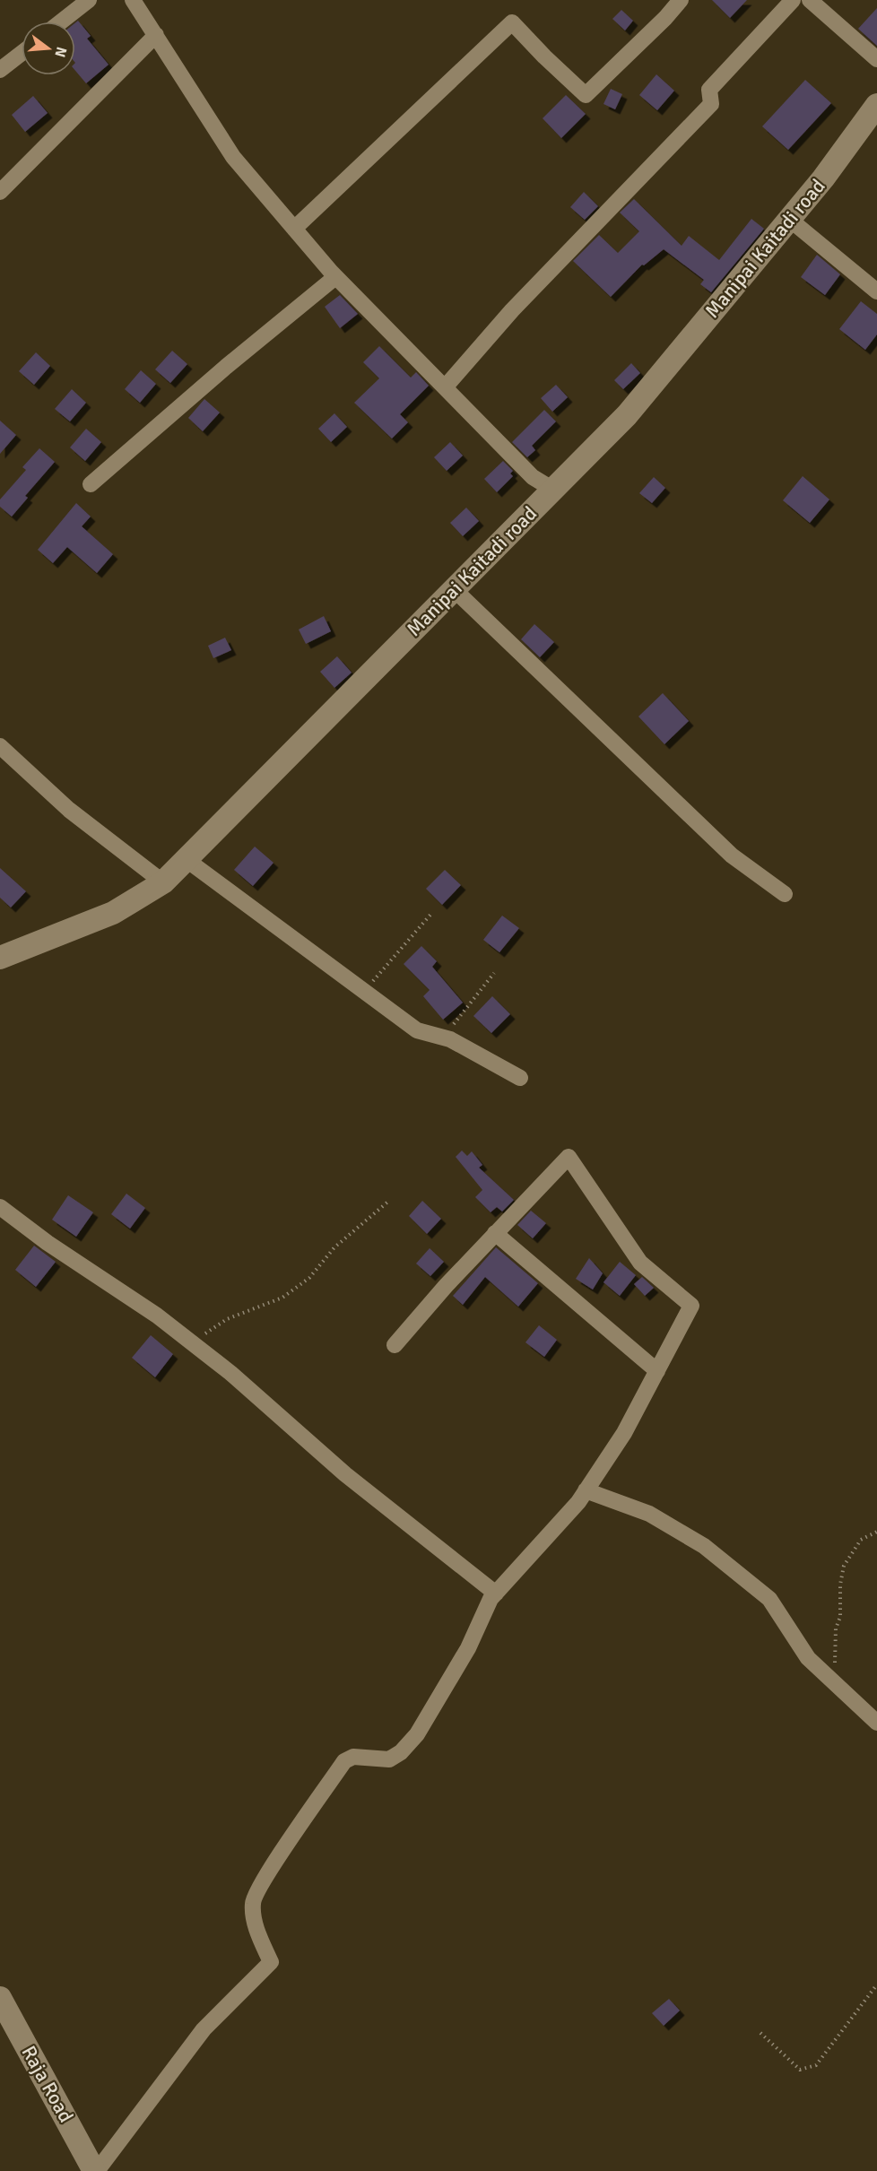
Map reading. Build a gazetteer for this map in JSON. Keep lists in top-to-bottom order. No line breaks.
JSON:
{"streets":{"main road":["Manipai Kaitadi road","Raja Road"]},"north":"right"}
